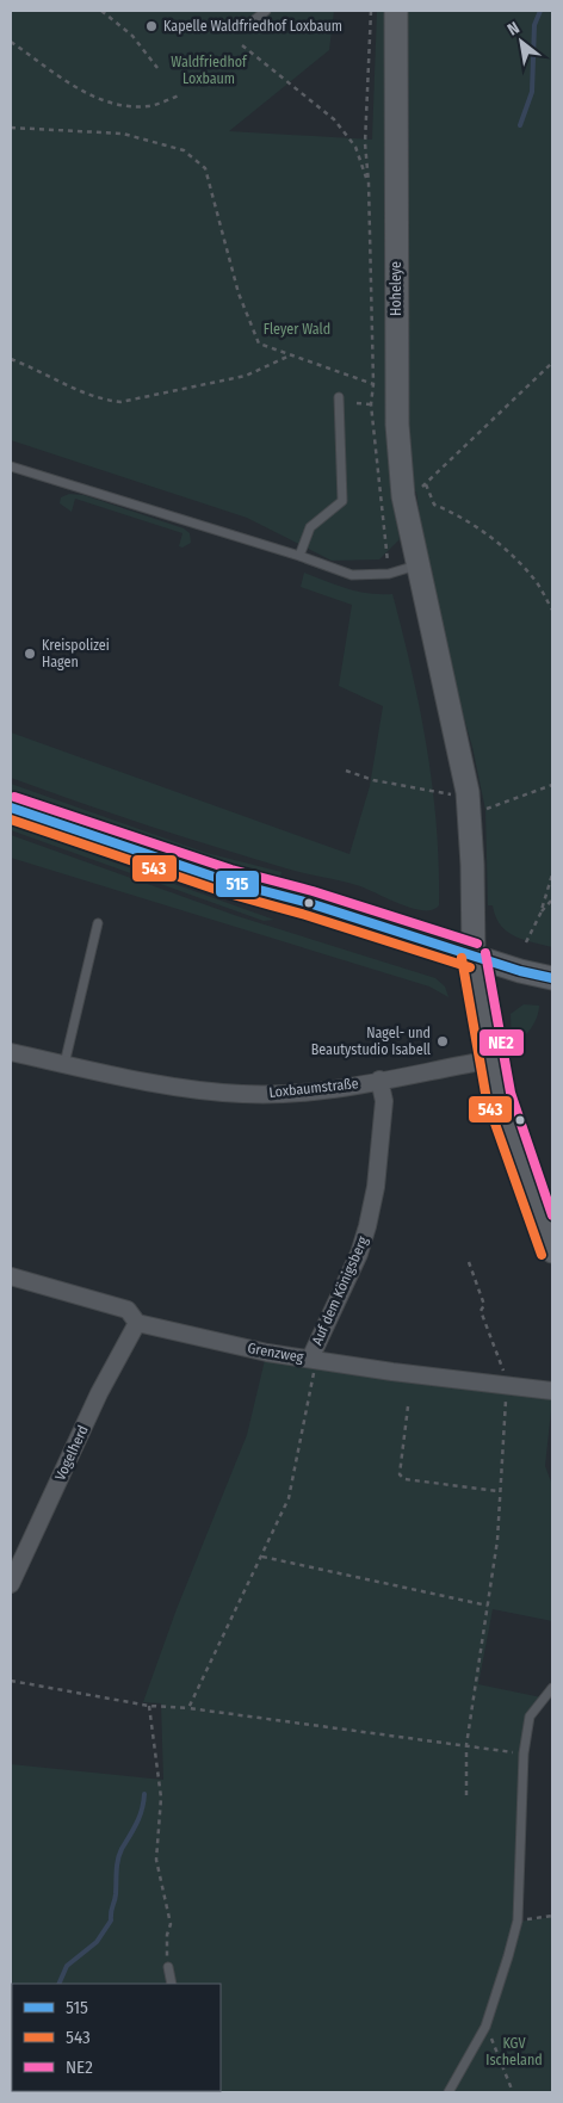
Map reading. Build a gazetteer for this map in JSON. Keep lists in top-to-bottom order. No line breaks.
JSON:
{"streets":{"street":["Hoheleye","Loxbaumstraße","Auf dem Königsberg","Grenzweg","Vogelherd"]},"crossings":[["Hoheleye","Loxbaumstraße"],["Loxbaumstraße","Auf dem Königsberg"],["Auf dem Königsberg","Grenzweg"],["Grenzweg","Vogelherd"]],"parks":["Waldfriedhof Loxbaum","Fleyer Wald","KGV Ischeland"],"places":["Kapelle Waldfriedhof Loxbaum","Kreispolizei Hagen","Nagel- und Beautystudio Isabell"],"lines":["transit line NE2","transit line 515","transit line 543"],"legend":["515","543","NE2"],"north":"top left"}
